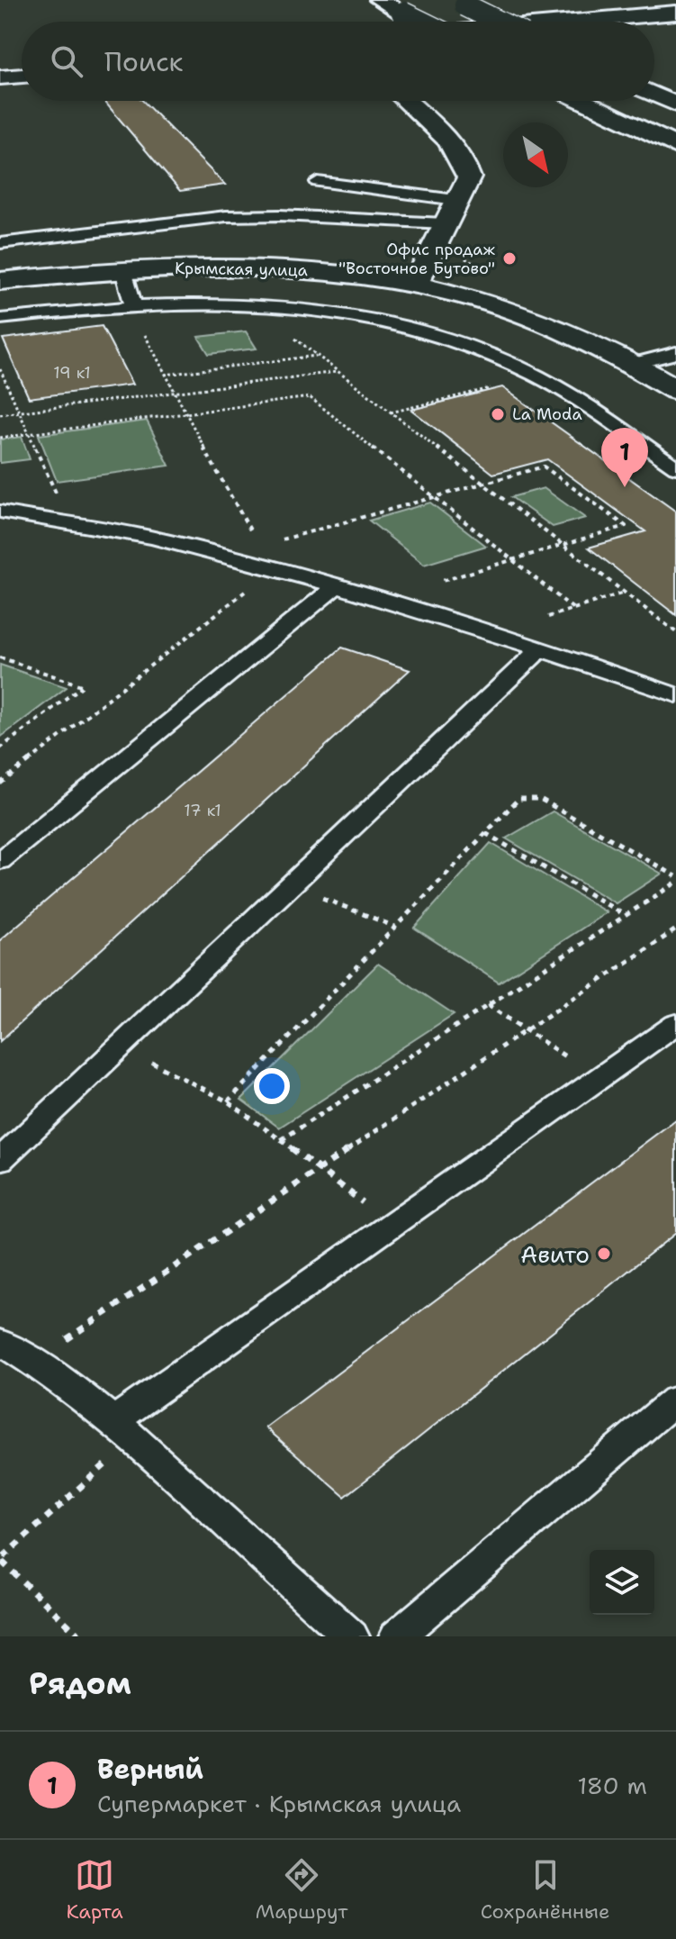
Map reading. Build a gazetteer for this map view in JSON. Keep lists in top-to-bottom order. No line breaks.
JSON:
{"streets":{"main road":["Крымская улица"]},"places":["Офис продаж \"Восточное Бутово\"","La Moda","Авито"],"house_numbers":["19 к1","17 к1"],"north":"bottom right","page":{"search":"Поиск","pins":"1","heading":"Рядом","list":[{"mark":"1","name":"Верный","note":"Супермаркет · Крымская улица","value":"180 m"}],"nav":["Карта","Маршрут","Сохранённые"]}}
